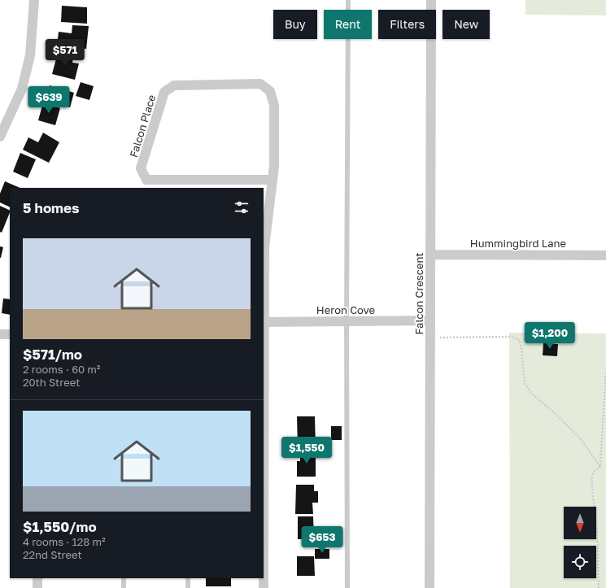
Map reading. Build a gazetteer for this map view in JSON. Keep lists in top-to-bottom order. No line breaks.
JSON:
{"streets":{"street":["Falcon Place","Hummingbird Lane","Falcon Crescent","Heron Cove"]},"crossings":[["Hummingbird Lane","Falcon Crescent"],["Falcon Crescent","Heron Cove"]],"north":"bottom","page":{"chip":["Buy","Rent","Filters","New"],"price":["$571","$639","$1,200","$1,550","$653"],"heading":"5 homes","list":[{"name":"$571/mo","note":"2 rooms · 60 m² · 20th Street"},{"name":"$1,550/mo","note":"4 rooms · 128 m² · 22nd Street"}]}}
